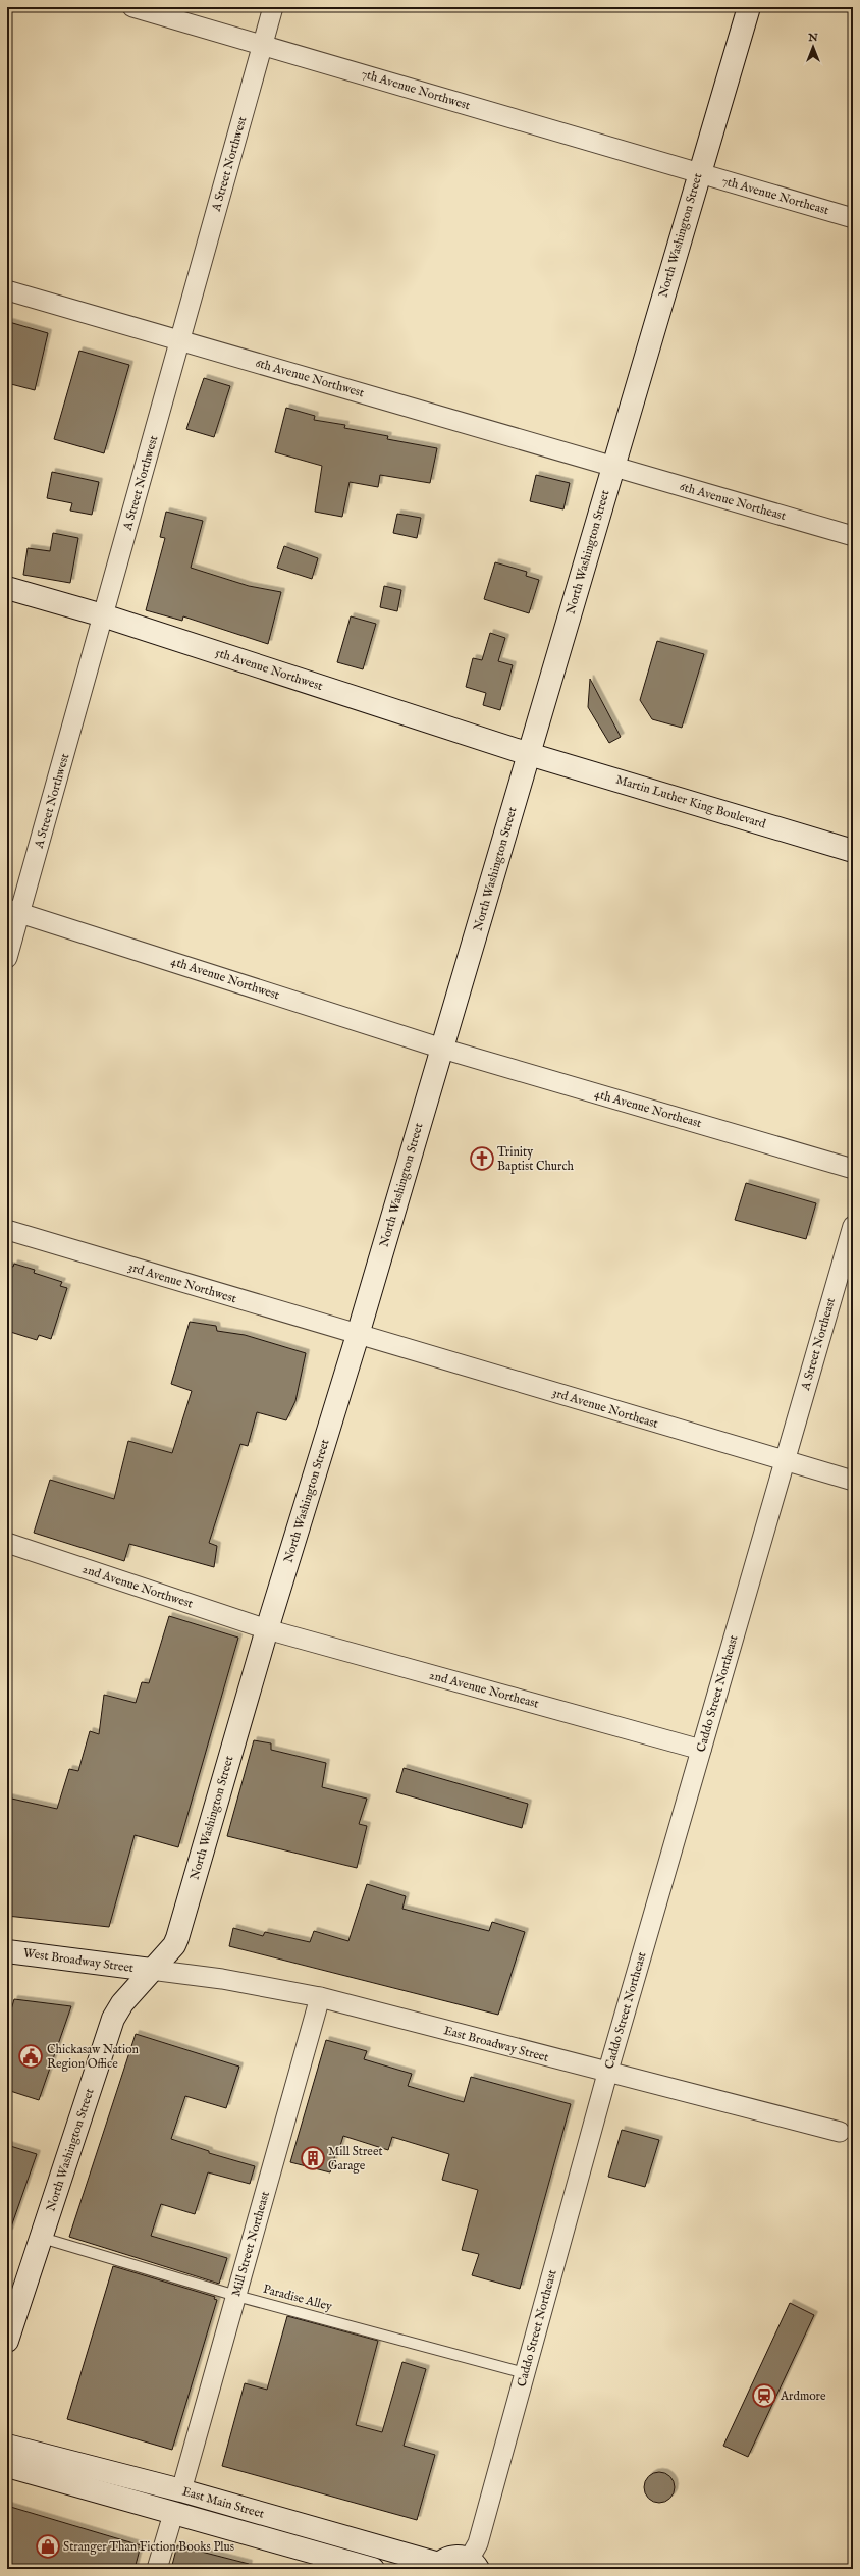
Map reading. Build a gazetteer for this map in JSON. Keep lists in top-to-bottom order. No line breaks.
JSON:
{"streets":{"main road":["North Washington Street","5th Avenue Northwest","Martin Luther King Boulevard","West Broadway Street","East Main Street"],"street":["7th Avenue Northwest","A Street Northwest","7th Avenue Northeast","6th Avenue Northwest","6th Avenue Northeast","4th Avenue Northwest","4th Avenue Northeast","3rd Avenue Northwest","A Street Northeast","3rd Avenue Northeast","2nd Avenue Northwest","2nd Avenue Northeast","Caddo Street Northeast","East Broadway Street","Mill Street Northeast"],"lane":["Paradise Alley"]},"crossings":[["7th Avenue Northwest","A Street Northwest"],["7th Avenue Northwest","7th Avenue Northeast"],["7th Avenue Northwest","North Washington Street"],["A Street Northwest","6th Avenue Northwest"],["A Street Northwest","5th Avenue Northwest"],["A Street Northwest","4th Avenue Northwest"],["7th Avenue Northeast","North Washington Street"],["North Washington Street","6th Avenue Northwest"],["North Washington Street","6th Avenue Northeast"],["North Washington Street","5th Avenue Northwest"],["North Washington Street","Martin Luther King Boulevard"],["North Washington Street","4th Avenue Northwest"],["North Washington Street","4th Avenue Northeast"],["North Washington Street","3rd Avenue Northwest"],["North Washington Street","3rd Avenue Northeast"],["North Washington Street","2nd Avenue Northwest"],["North Washington Street","2nd Avenue Northeast"],["North Washington Street","West Broadway Street"],["North Washington Street","East Broadway Street"],["North Washington Street","Paradise Alley"],["6th Avenue Northwest","6th Avenue Northeast"],["5th Avenue Northwest","Martin Luther King Boulevard"],["4th Avenue Northwest","4th Avenue Northeast"],["3rd Avenue Northwest","3rd Avenue Northeast"],["A Street Northeast","3rd Avenue Northeast"],["A Street Northeast","Caddo Street Northeast"],["3rd Avenue Northeast","Caddo Street Northeast"],["2nd Avenue Northwest","2nd Avenue Northeast"],["2nd Avenue Northeast","Caddo Street Northeast"],["Caddo Street Northeast","East Broadway Street"],["Caddo Street Northeast","Paradise Alley"],["Caddo Street Northeast","East Main Street"],["West Broadway Street","East Broadway Street"],["East Broadway Street","Mill Street Northeast"],["Mill Street Northeast","Paradise Alley"],["Mill Street Northeast","East Main Street"]],"places":{"church":["Trinity Baptist Church"],"public building":["Chickasaw Nation Region Office"],"building":["Mill Street Garage"],"station":["Ardmore"],"shop":["Stranger Than Fiction Books Plus"]},"north":"top"}
